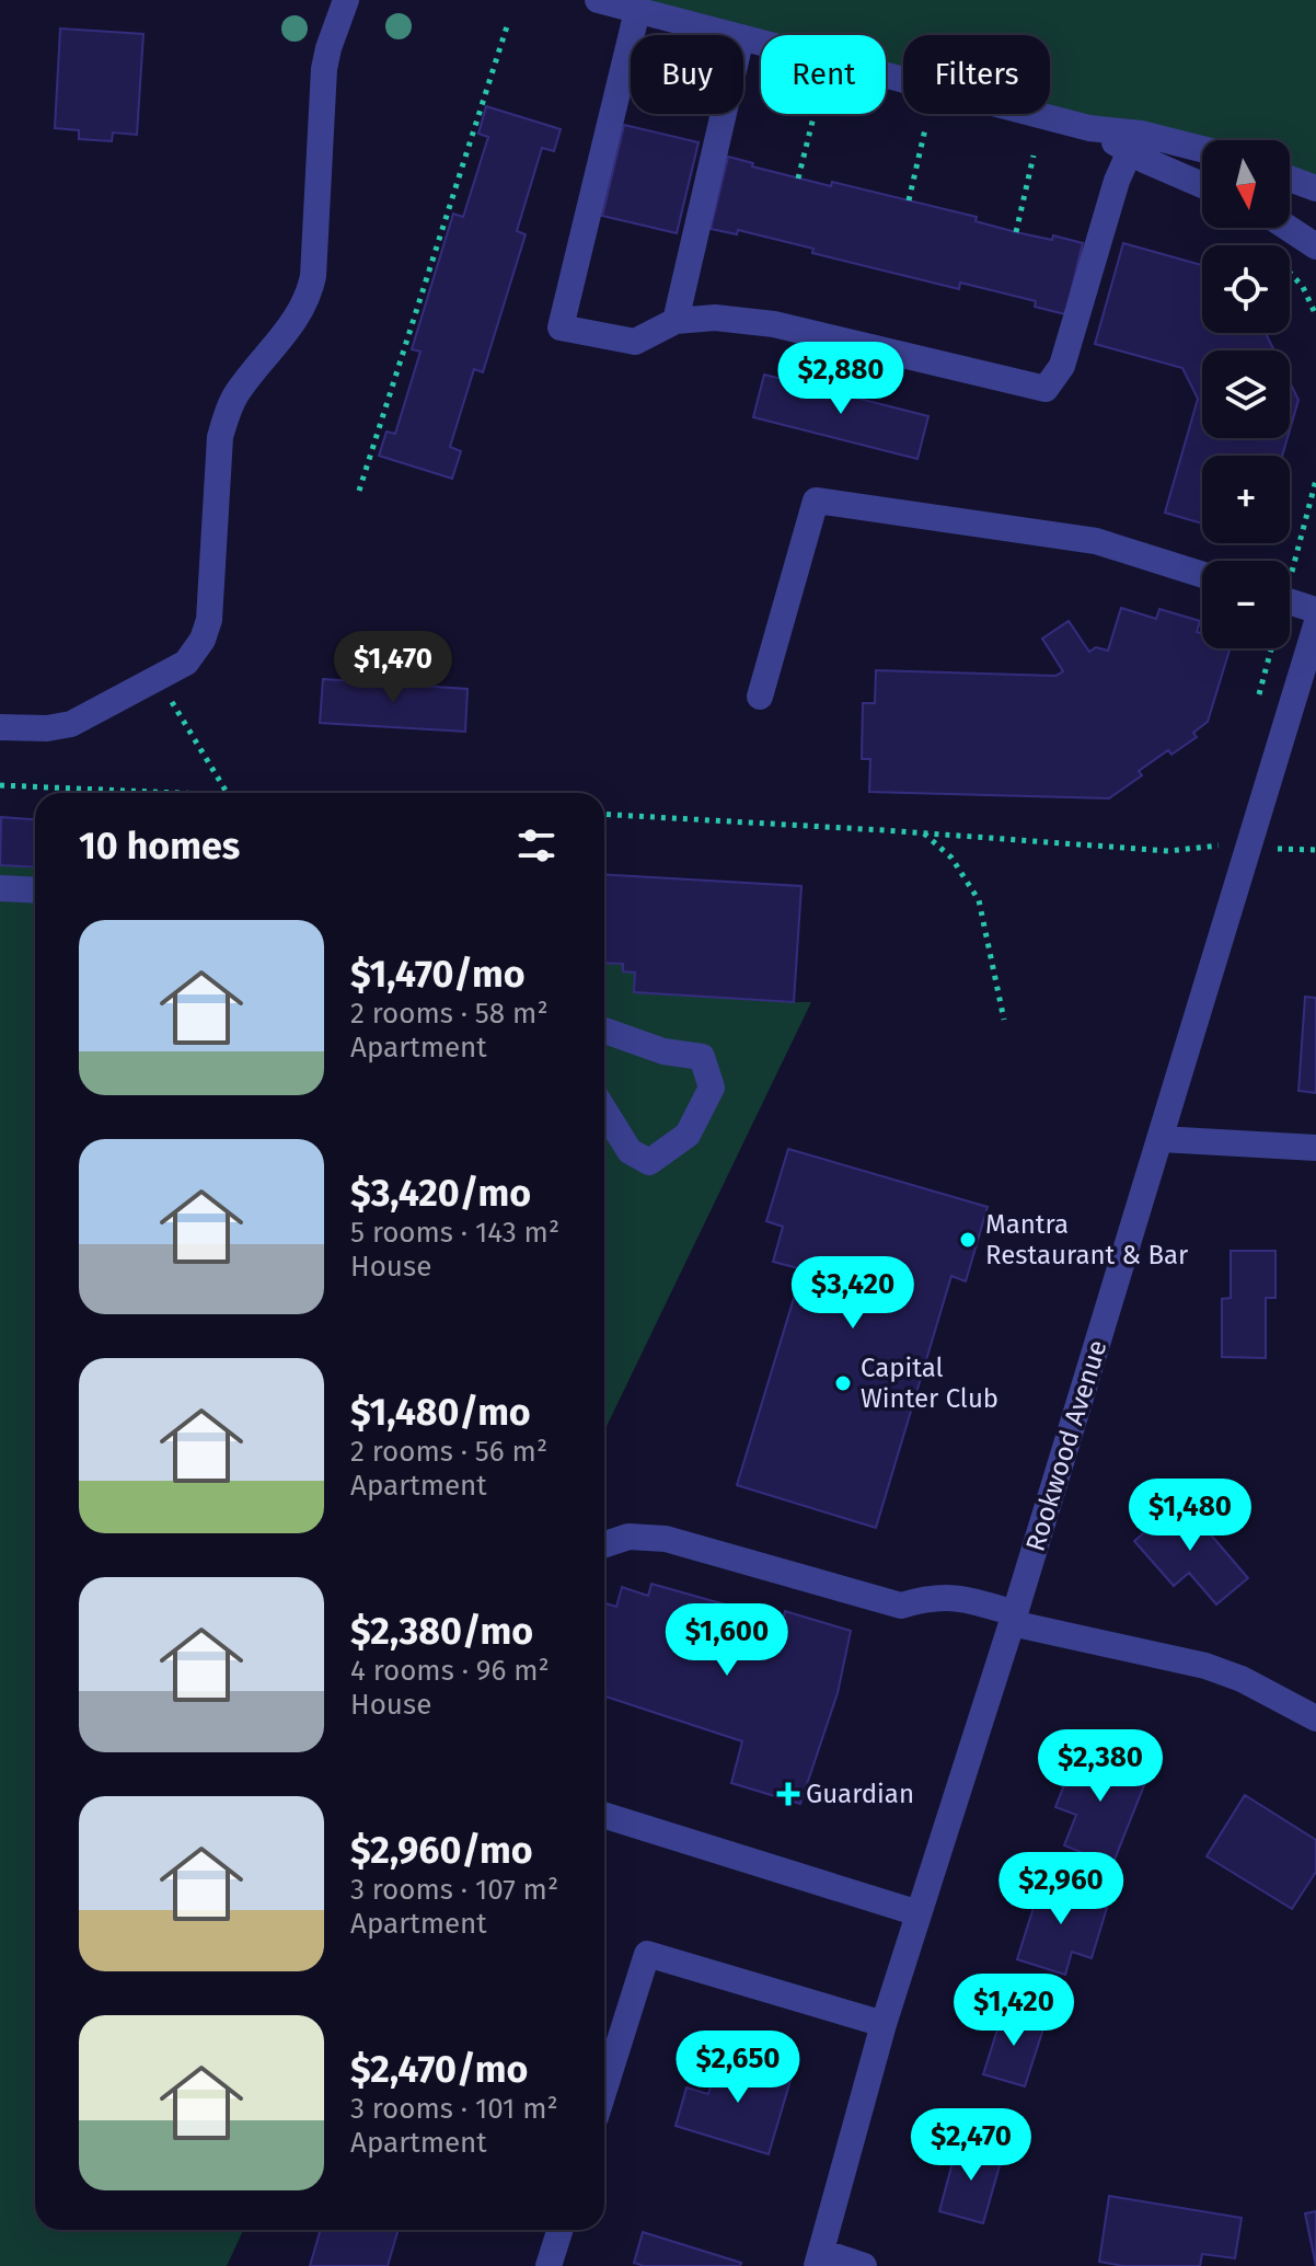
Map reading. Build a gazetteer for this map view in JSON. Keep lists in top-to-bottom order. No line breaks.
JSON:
{"streets":{"street":["Rookwood Avenue"]},"places":{"other":["Mantra Restaurant & Bar","Capital Winter Club"],"health":["Guardian"]},"north":"bottom","page":{"chip":["Buy","Rent","Filters"],"map_buttons":["+","−"],"price":["$2,880","$1,470","$3,420","$1,480","$1,600","$2,380","$2,960","$1,420","$2,650","$2,470"],"heading":"10 homes","list":[{"name":"$1,470/mo","note":"2 rooms · 58 m² · Apartment"},{"name":"$3,420/mo","note":"5 rooms · 143 m² · House"},{"name":"$1,480/mo","note":"2 rooms · 56 m² · Apartment"},{"name":"$2,380/mo","note":"4 rooms · 96 m² · House"},{"name":"$2,960/mo","note":"3 rooms · 107 m² · Apartment"},{"name":"$2,470/mo","note":"3 rooms · 101 m² · Apartment"}]}}
